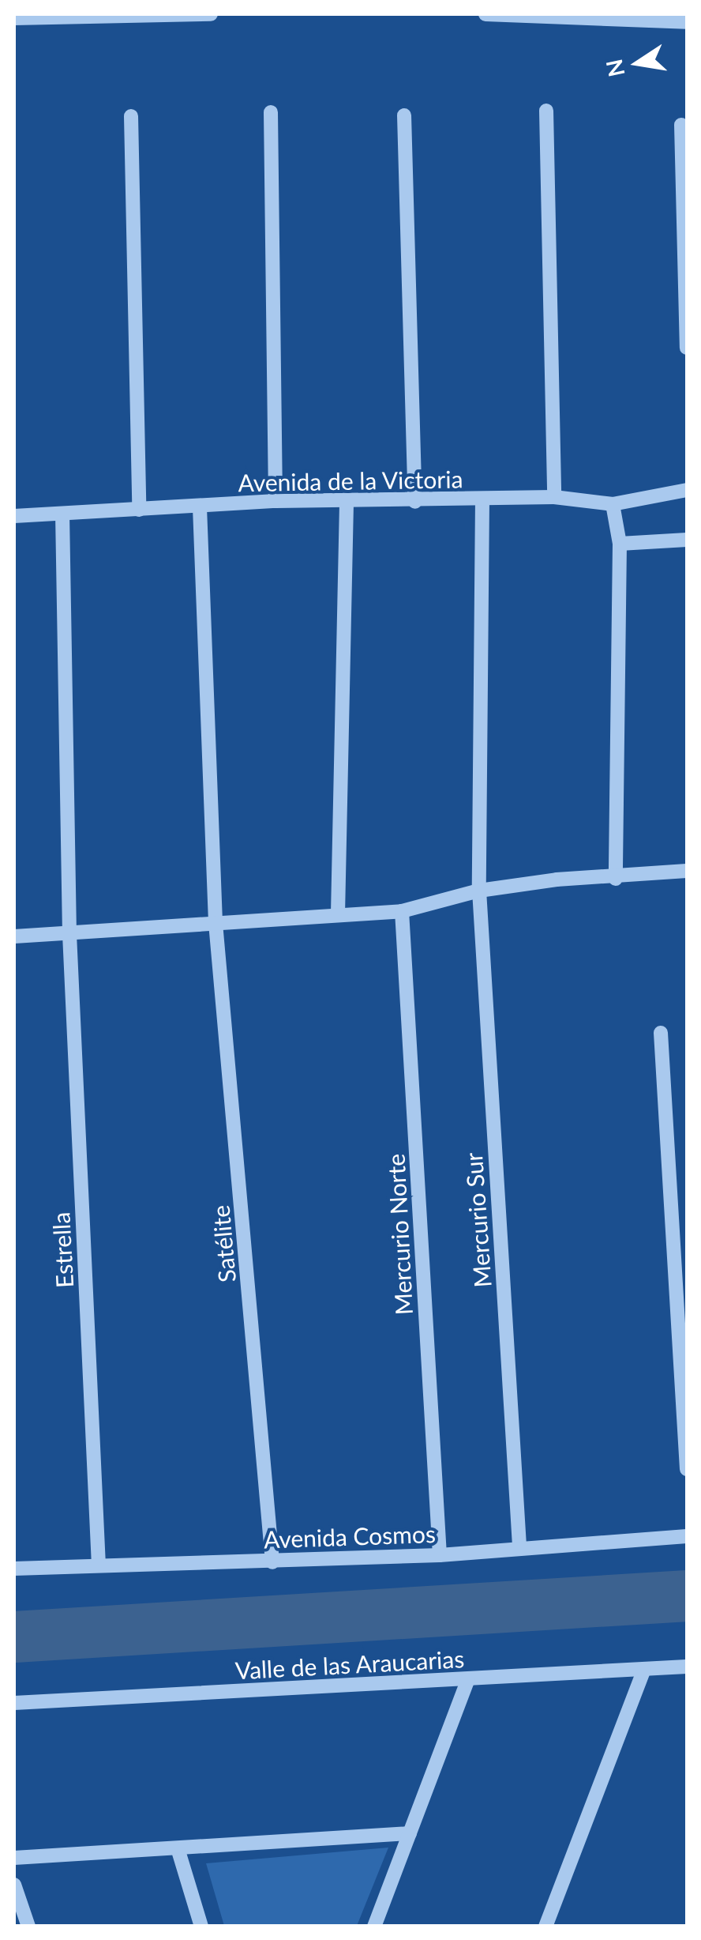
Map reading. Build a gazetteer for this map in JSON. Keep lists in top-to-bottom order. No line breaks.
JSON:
{"streets":{"street":["Avenida de la Victoria","Mercurio Sur","Mercurio Norte","Satélite","Estrella","Avenida Cosmos","Valle de las Araucarias"]},"crossings":[["Avenida de la Victoria","Mercurio Sur"],["Avenida de la Victoria","Satélite"],["Avenida de la Victoria","Estrella"],["Mercurio Sur","Avenida Cosmos"],["Mercurio Norte","Avenida Cosmos"],["Satélite","Avenida Cosmos"],["Estrella","Avenida Cosmos"]],"north":"left"}
